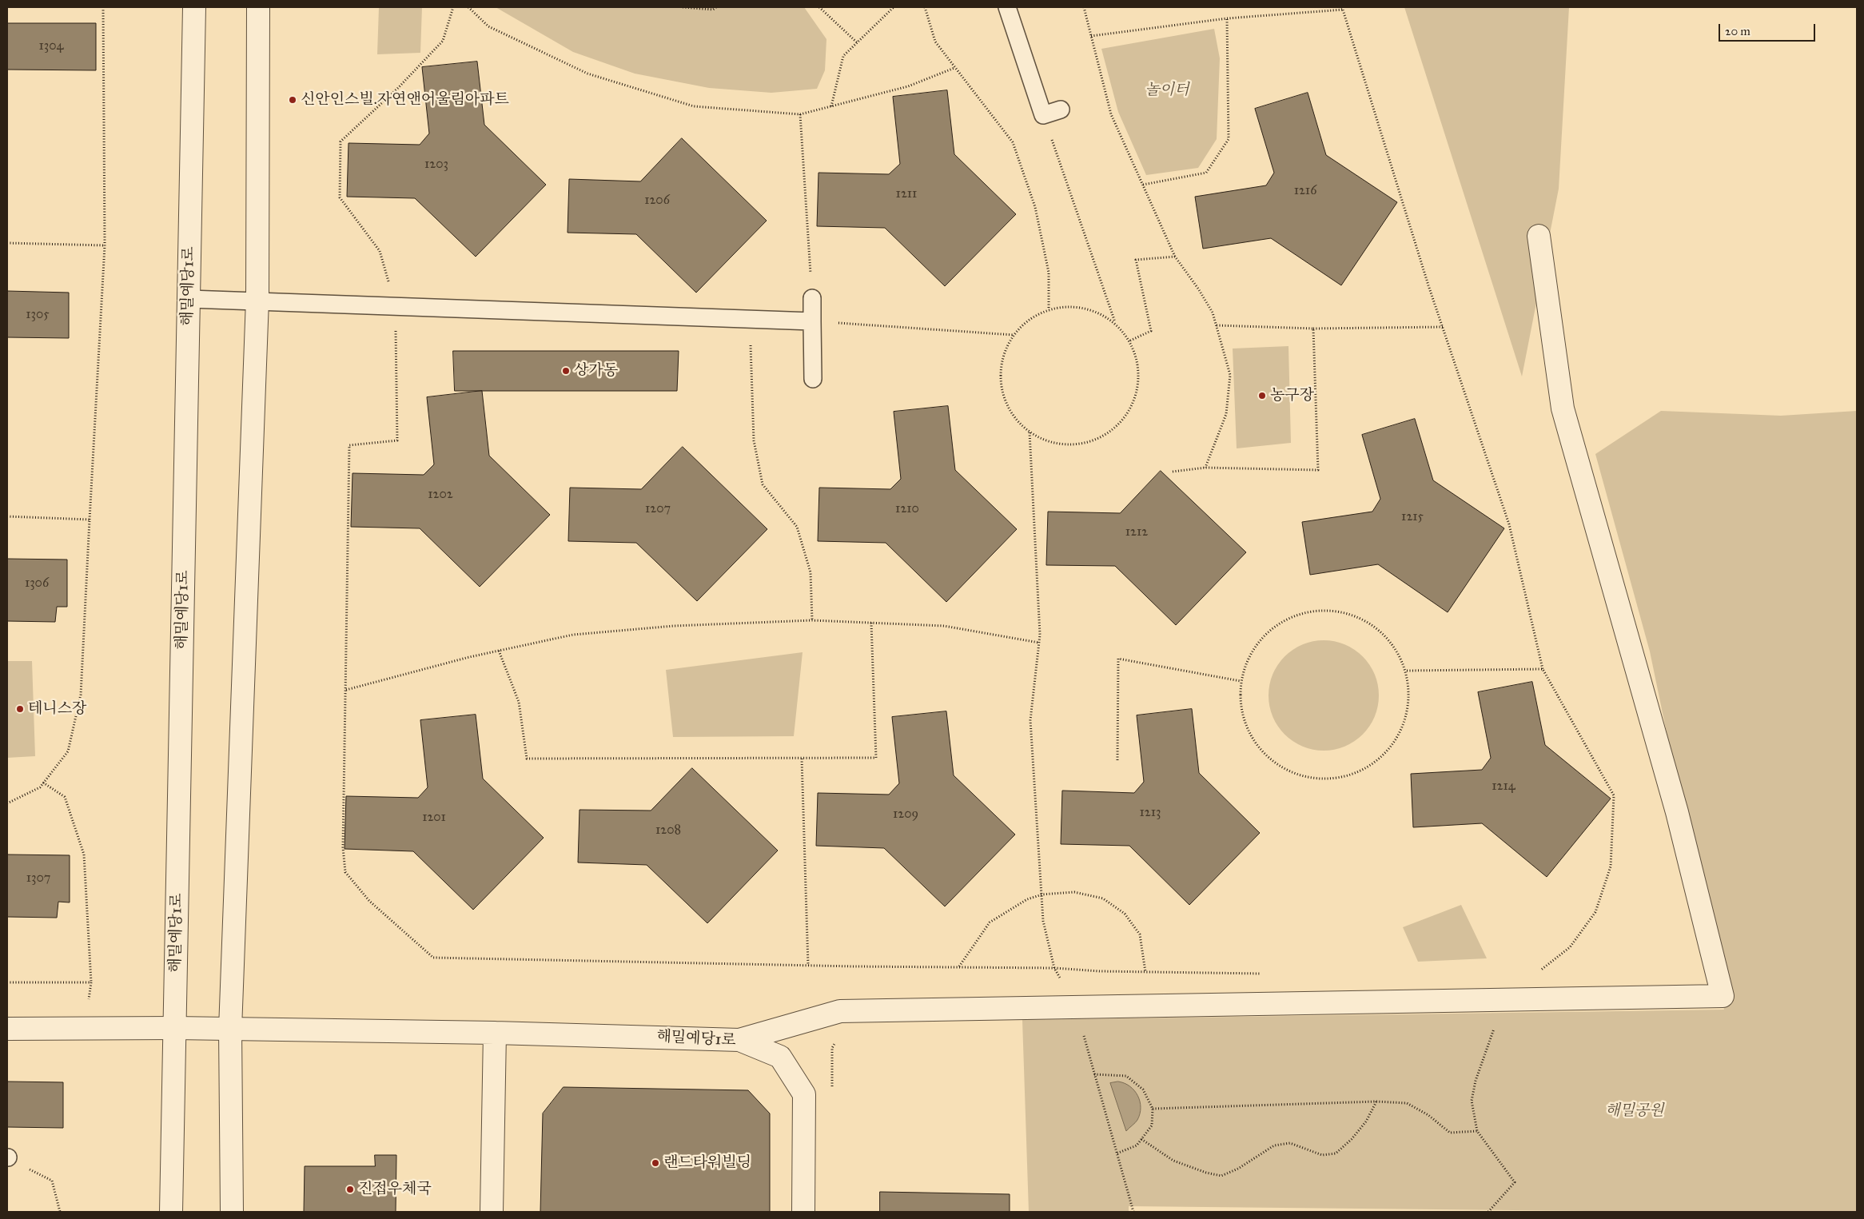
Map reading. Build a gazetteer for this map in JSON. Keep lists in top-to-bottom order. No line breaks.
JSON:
{"streets":{"street":["해밀예당1로"]},"parks":["놀이터","해밀공원"],"places":["신안인스빌.자연앤어울림아파트","상가동","농구장","테니스장","랜드타워빌딩","진접우체국"],"house_numbers":["1304","1203","1216","1211","1206","1305","1202","1207","1210","1215","1212","1306","1214","1213","1209","1201","1208","1307"],"scale_bar":"20 m"}
